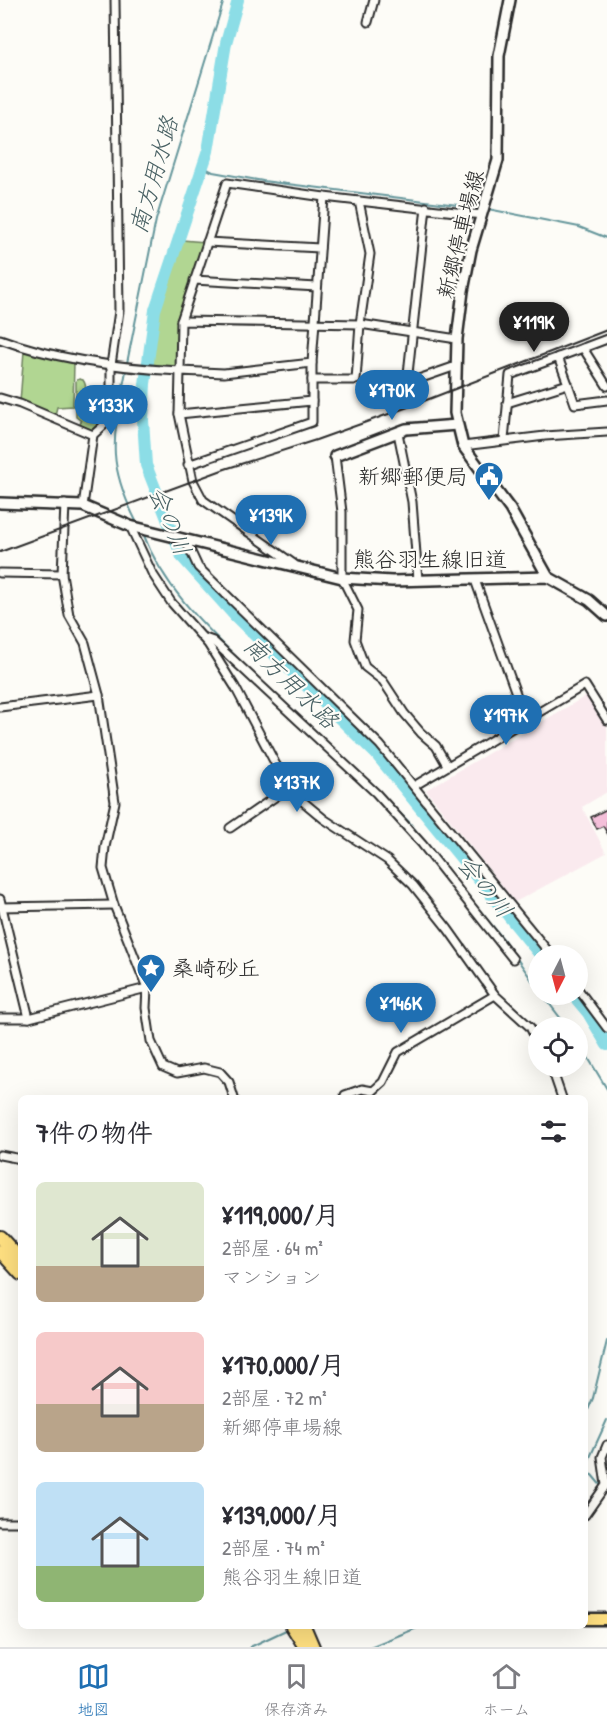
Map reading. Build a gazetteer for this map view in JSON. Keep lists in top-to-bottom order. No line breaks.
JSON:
{"streets":{"street":["新郷停車場線","熊谷羽生線旧道"]},"water":["南方用水路","会の川"],"places":{"public building":["新郷郵便局"],"place":["桑崎砂丘"]},"north":"bottom","page":{"price":["¥119K","¥170K","¥133K","¥139K","¥197K","¥137K","¥146K"],"heading":"7件の物件","list":[{"name":"¥119,000/月","note":"2部屋 · 64 m² · マンション"},{"name":"¥170,000/月","note":"2部屋 · 72 m² · 新郷停車場線"},{"name":"¥139,000/月","note":"2部屋 · 74 m² · 熊谷羽生線旧道"}],"tabs":["地図","保存済み","ホーム"]}}
